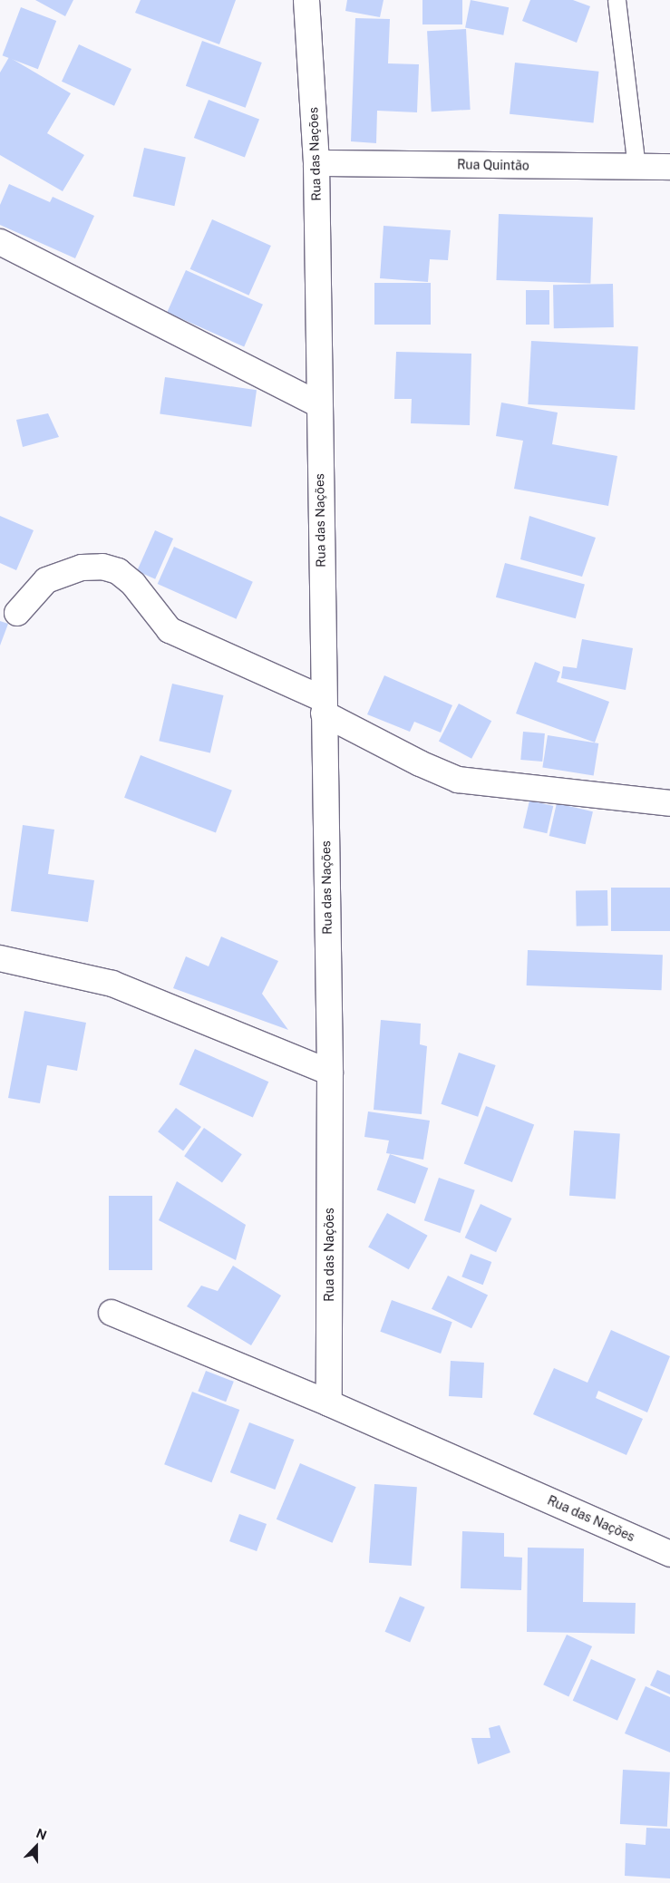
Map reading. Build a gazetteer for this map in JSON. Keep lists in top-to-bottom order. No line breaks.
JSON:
{"streets":{"street":["Rua das Nações","Rua Quintão"]},"crossings":[["Rua das Nações","Rua Quintão"]],"north":"top"}
